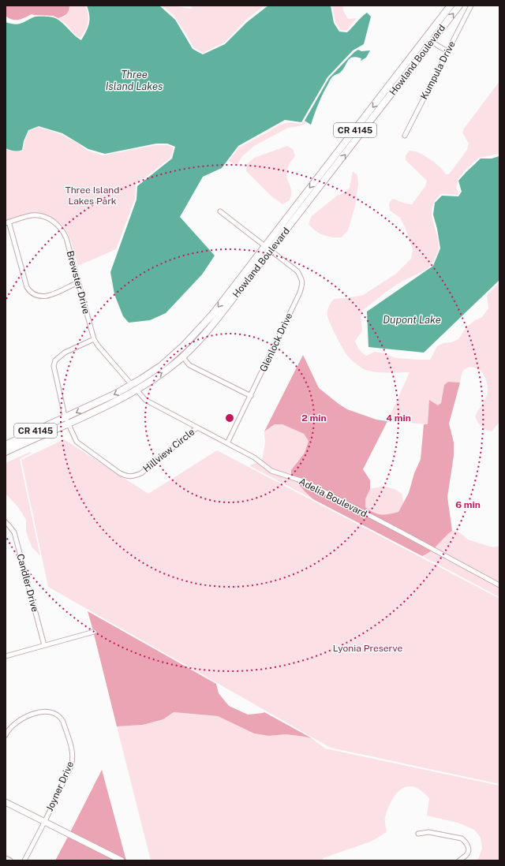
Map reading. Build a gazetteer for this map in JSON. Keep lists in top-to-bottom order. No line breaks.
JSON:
{"streets":{"main road":["Howland Boulevard","CR 4145"],"street":["Kumpula Drive","Brewster Drive","Glenlock Drive","Hillview Circle","Adelia Boulevard","Candler Drive","Joyner Drive"]},"crossings":[["Howland Boulevard","Brewster Drive"],["Howland Boulevard","Glenlock Drive"],["Howland Boulevard","Hillview Circle"],["Howland Boulevard","Adelia Boulevard"],["Brewster Drive","Hillview Circle"],["Glenlock Drive","Adelia Boulevard"],["Hillview Circle","Adelia Boulevard"]],"water":["Three Island Lakes","Dupont Lake"],"parks":["Three Island Lakes Park","Lyonia Preserve"],"rings":["2 min","4 min","6 min"]}
